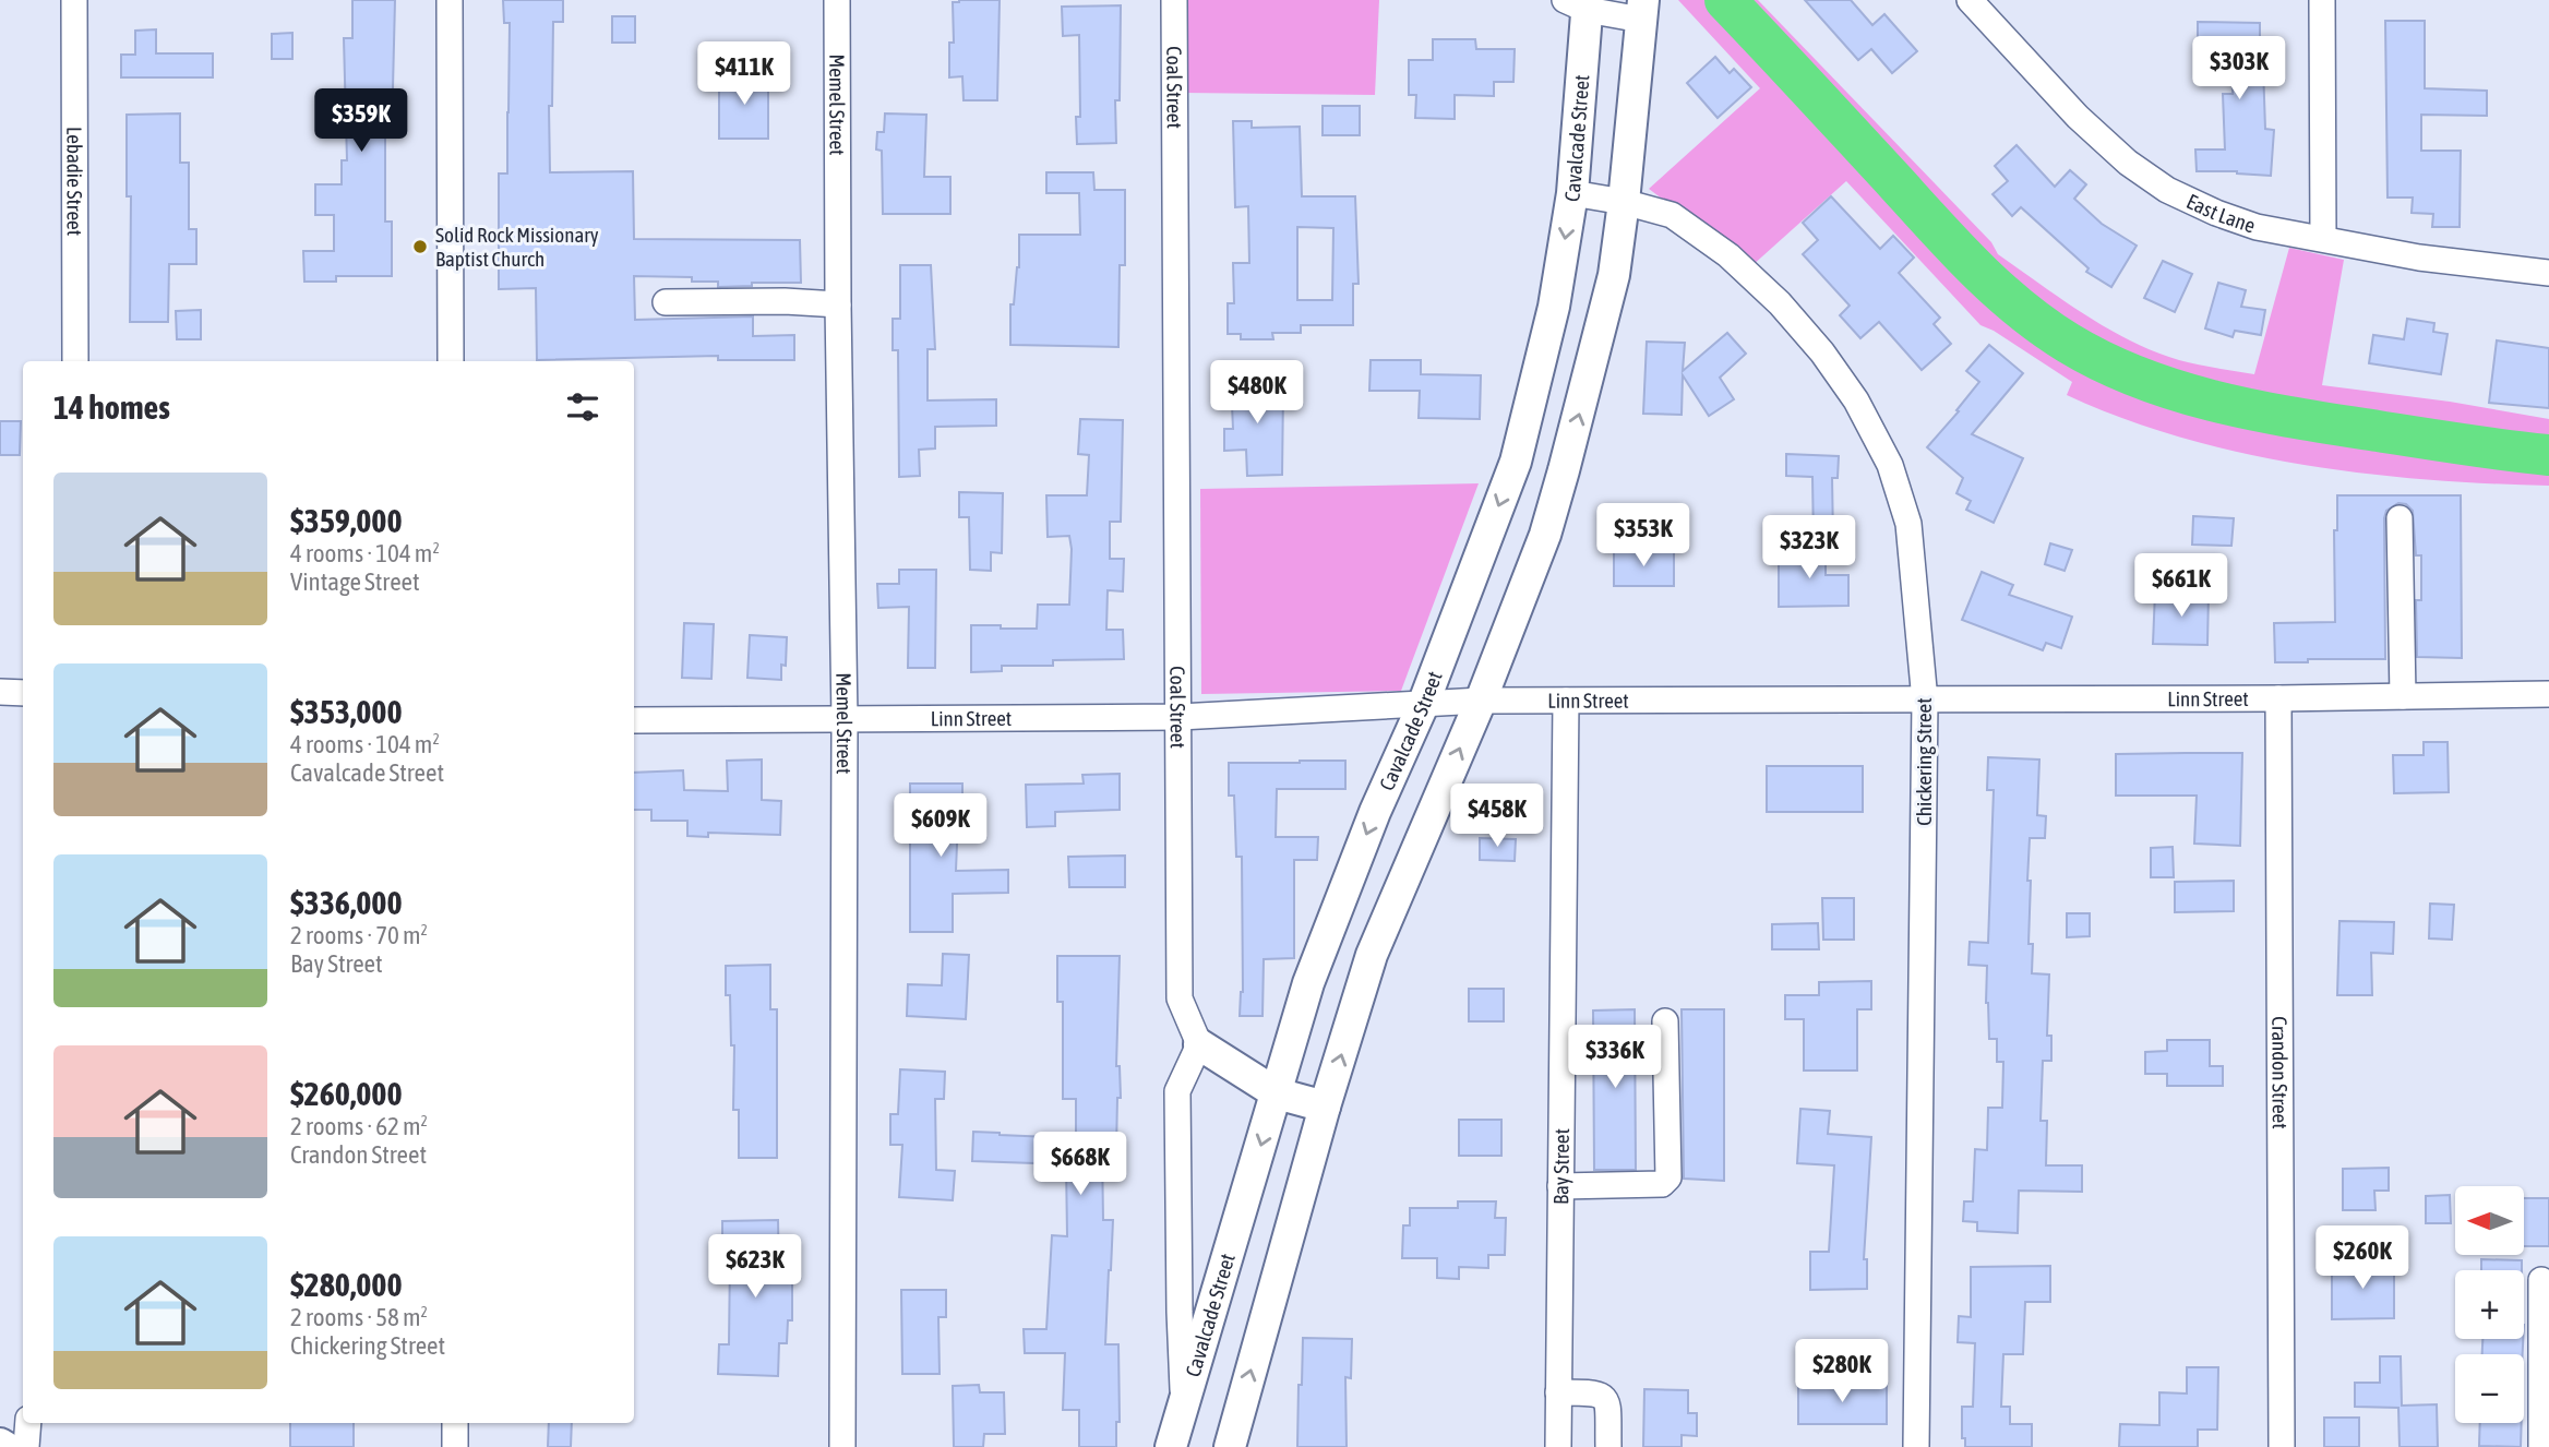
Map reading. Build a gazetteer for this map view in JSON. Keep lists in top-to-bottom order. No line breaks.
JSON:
{"streets":{"main road":["Cavalcade Street"],"street":["Coal Street","Memel Street","Lebadie Street","East Lane","Linn Street","Chickering Street","Crandon Street","Bay Street"]},"crossings":[["Coal Street","Linn Street"],["Memel Street","Linn Street"],["Cavalcade Street","Linn Street"],["Cavalcade Street","Chickering Street"],["Linn Street","Chickering Street"],["Linn Street","Crandon Street"],["Linn Street","Bay Street"]],"places":["Solid Rock Missionary Baptist Church"],"north":"left","page":{"price":["$303K","$411K","$359K","$480K","$353K","$323K","$661K","$458K","$609K","$336K","$668K","$260K","$623K","$280K"],"heading":"14 homes","list":[{"name":"$359,000","note":"4 rooms · 104 m² · Vintage Street"},{"name":"$353,000","note":"4 rooms · 104 m² · Cavalcade Street"},{"name":"$336,000","note":"2 rooms · 70 m² · Bay Street"},{"name":"$260,000","note":"2 rooms · 62 m² · Crandon Street"},{"name":"$280,000","note":"2 rooms · 58 m² · Chickering Street"}],"map_buttons":["+","−"]}}
